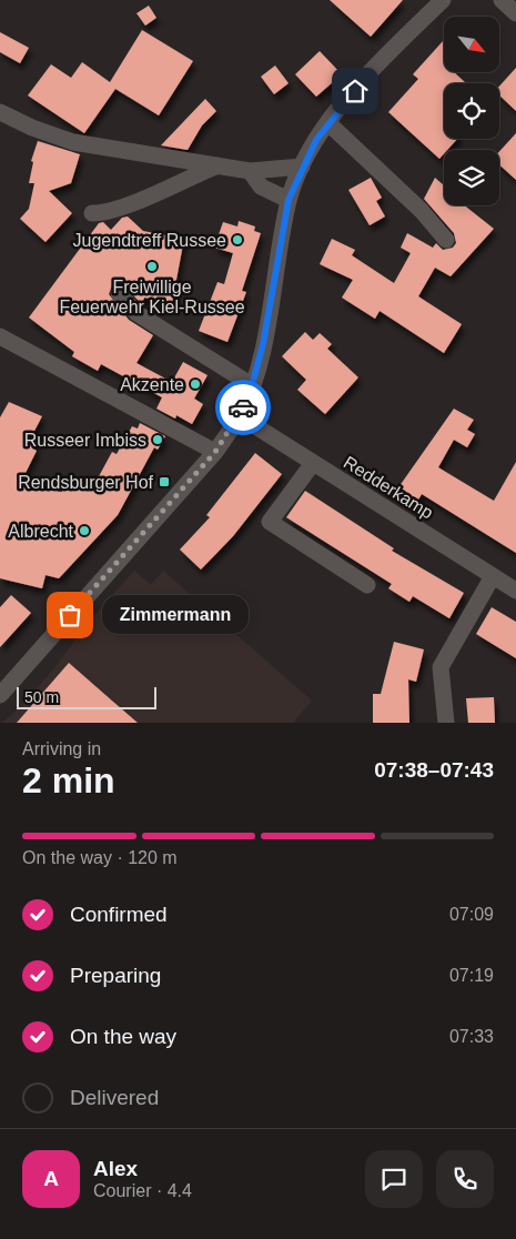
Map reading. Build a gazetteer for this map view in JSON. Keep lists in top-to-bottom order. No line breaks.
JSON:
{"streets":{"street":["Redderkamp"]},"places":{"other":["Jugendtreff Russee","Freiwillige Feuerwehr Kiel-Russee","Akzente","Russeer Imbiss","Albrecht","Zimmermann"],"transit":["Rendsburger Hof"]},"scale_bar":"50 m","north":"bottom right","page":{"bubble":"Zimmermann","scale":"50 m","heading":["2 min","Arriving in","07:38–07:43"],"panel":["Alex","Courier · 4.4"],"bar":"On the way · 120 m","list":[["Confirmed","07:09"],["Preparing","07:19"],["On the way","07:33"],"Delivered"],"round":"A"}}
